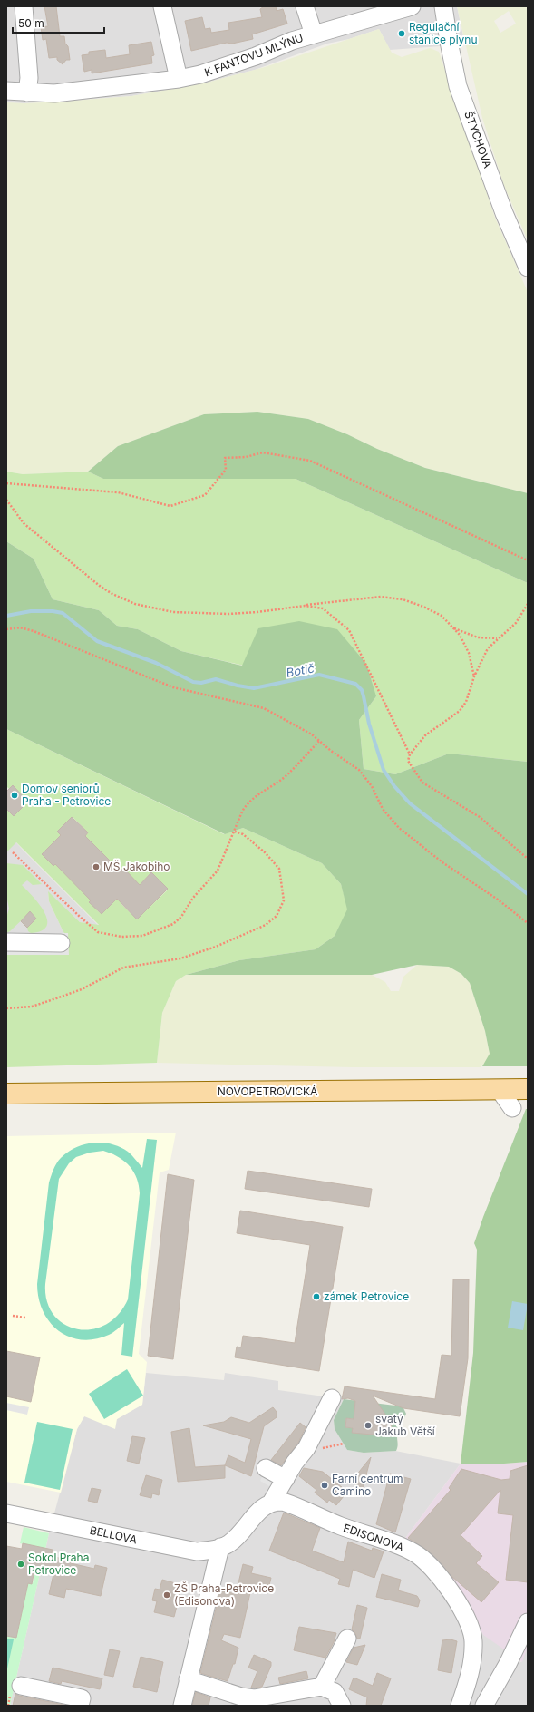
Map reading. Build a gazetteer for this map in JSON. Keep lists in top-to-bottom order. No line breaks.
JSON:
{"streets":{"main road":["NOVOPETROVICKÁ"],"street":["K FANTOVU MLÝNU","ŠTYCHOVA","BELLOVA","EDISONOVA"]},"water":["Botič"],"places":["Regulační stanice plynu","Domov seniorů Praha - Petrovice","MŠ Jakobiho","zámek Petrovice","svatý Jakub Větší","Farní centrum Camino","Sokol Praha Petrovice","ZŠ Praha-Petrovice (Edisonova)"],"scale_bar":"50 m"}
